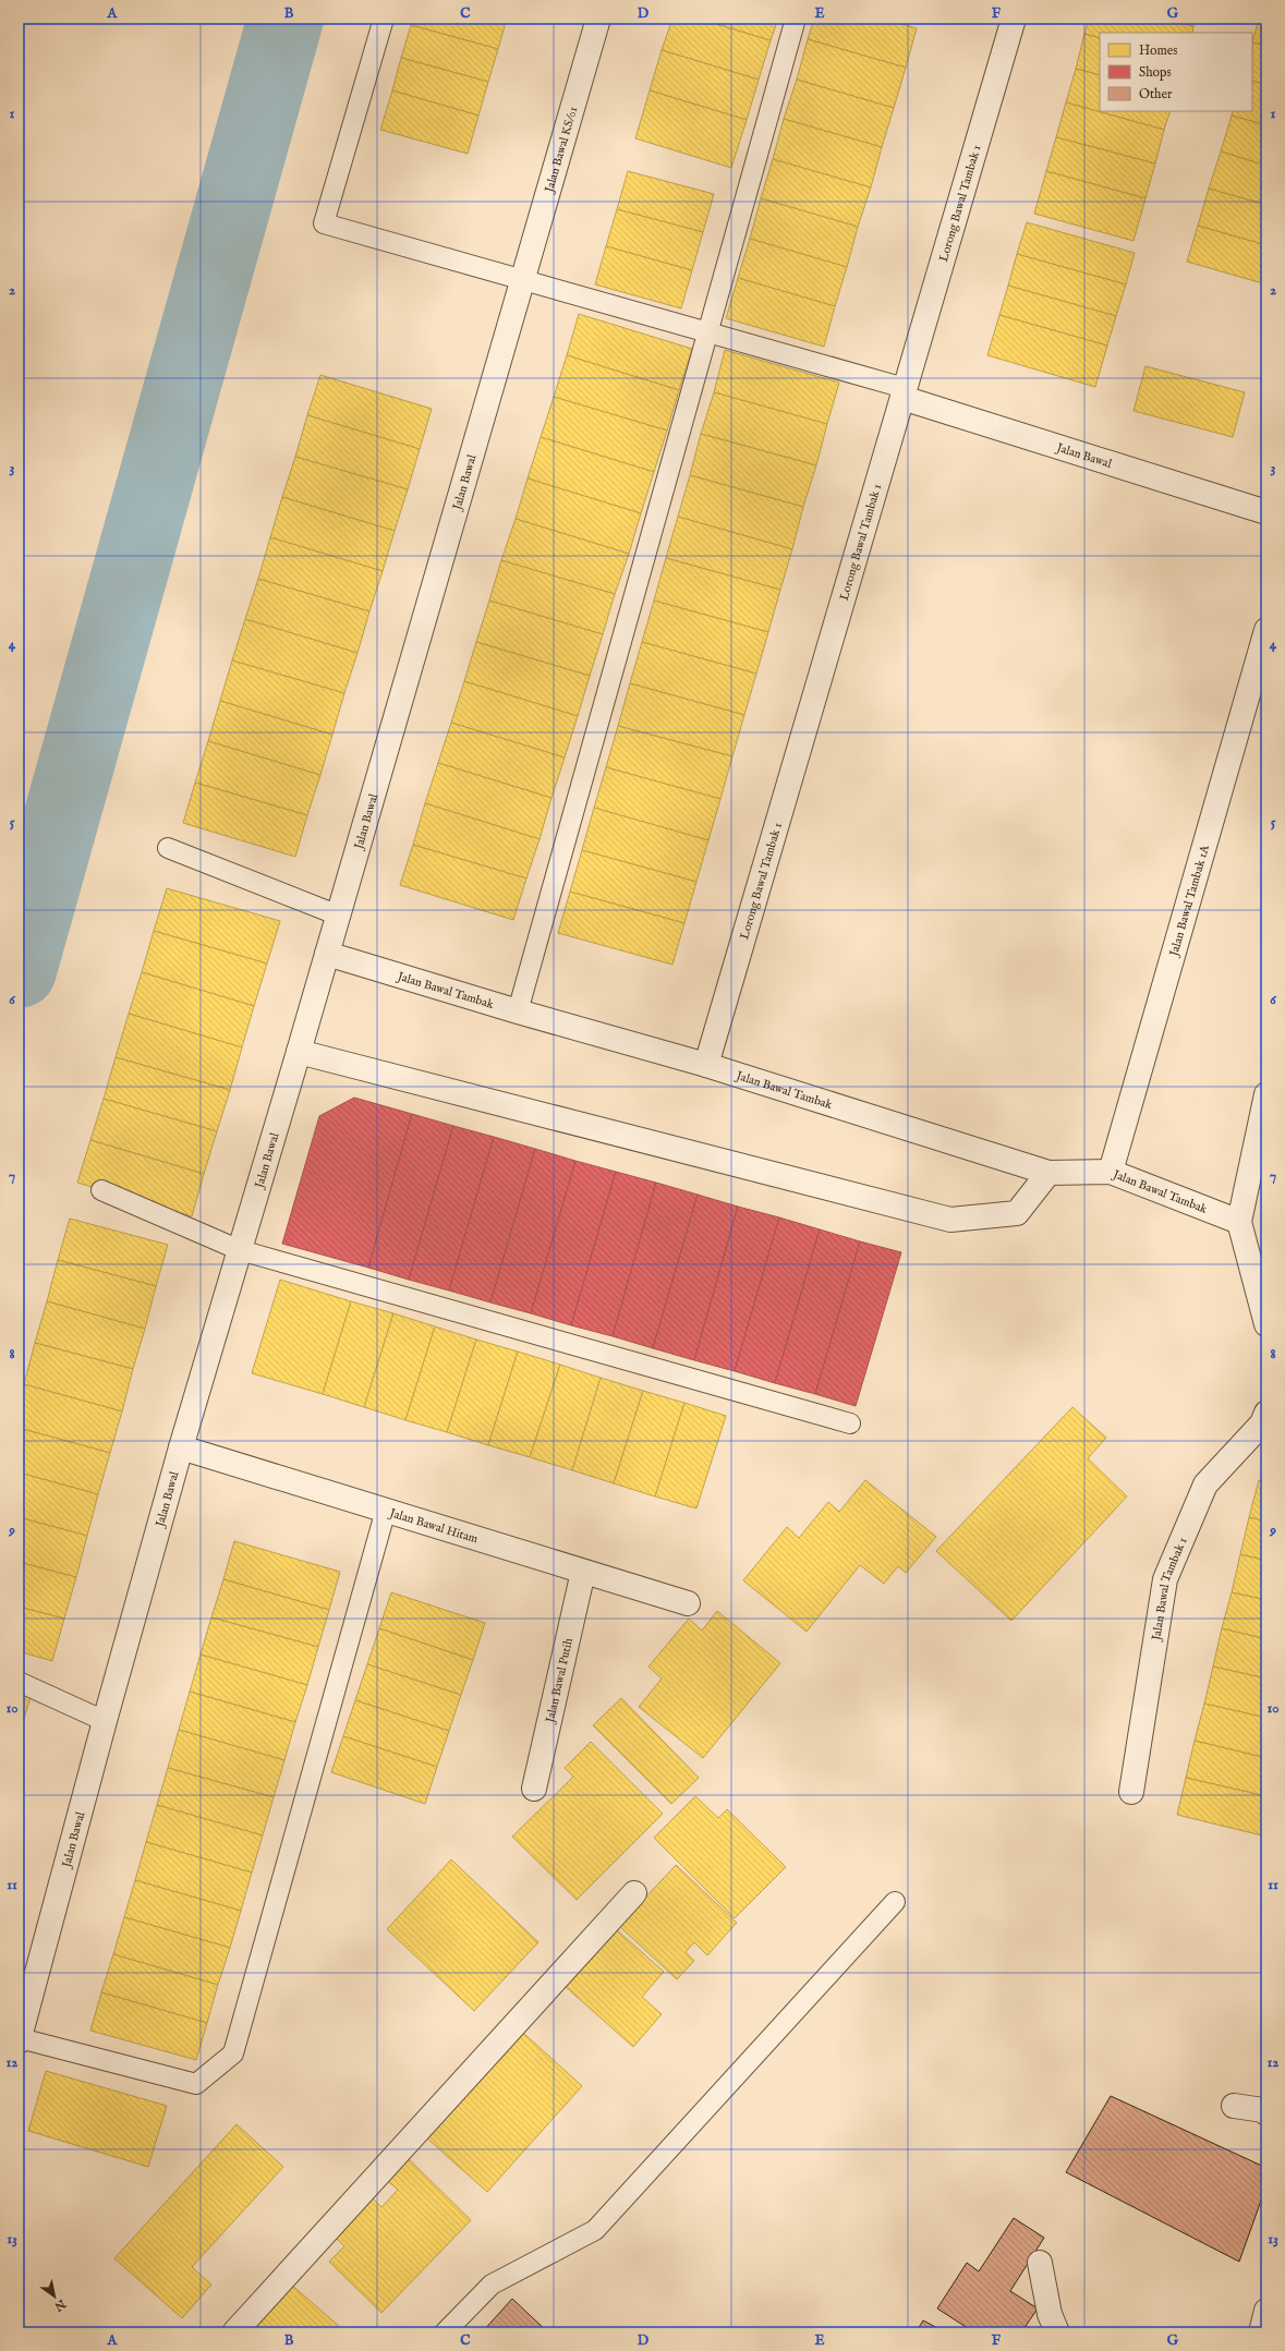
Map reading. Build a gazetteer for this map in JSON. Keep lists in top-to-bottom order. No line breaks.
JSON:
{"streets":{"street":["Jalan Bawal KS/01","Lorong Bawal Tambak 1","Jalan Bawal","Jalan Bawal Tambak 1A","Jalan Bawal Tambak","Jalan Bawal Hitam","Jalan Bawal Tambak 1","Jalan Bawal Putih"]},"crossings":[["Jalan Bawal KS/01","Jalan Bawal"],["Lorong Bawal Tambak 1","Jalan Bawal"],["Lorong Bawal Tambak 1","Jalan Bawal Tambak"],["Jalan Bawal","Jalan Bawal Tambak"],["Jalan Bawal","Jalan Bawal Hitam"],["Jalan Bawal Tambak 1A","Jalan Bawal Tambak"],["Jalan Bawal Hitam","Jalan Bawal Putih"]],"legend":["Homes","Shops","Other"],"north":"bottom right","grid":{"columns":["A","B","C","D","E","F","G"],"rows":["1","2","3","4","5","6","7","8","9","10","11","12","13"]}}
